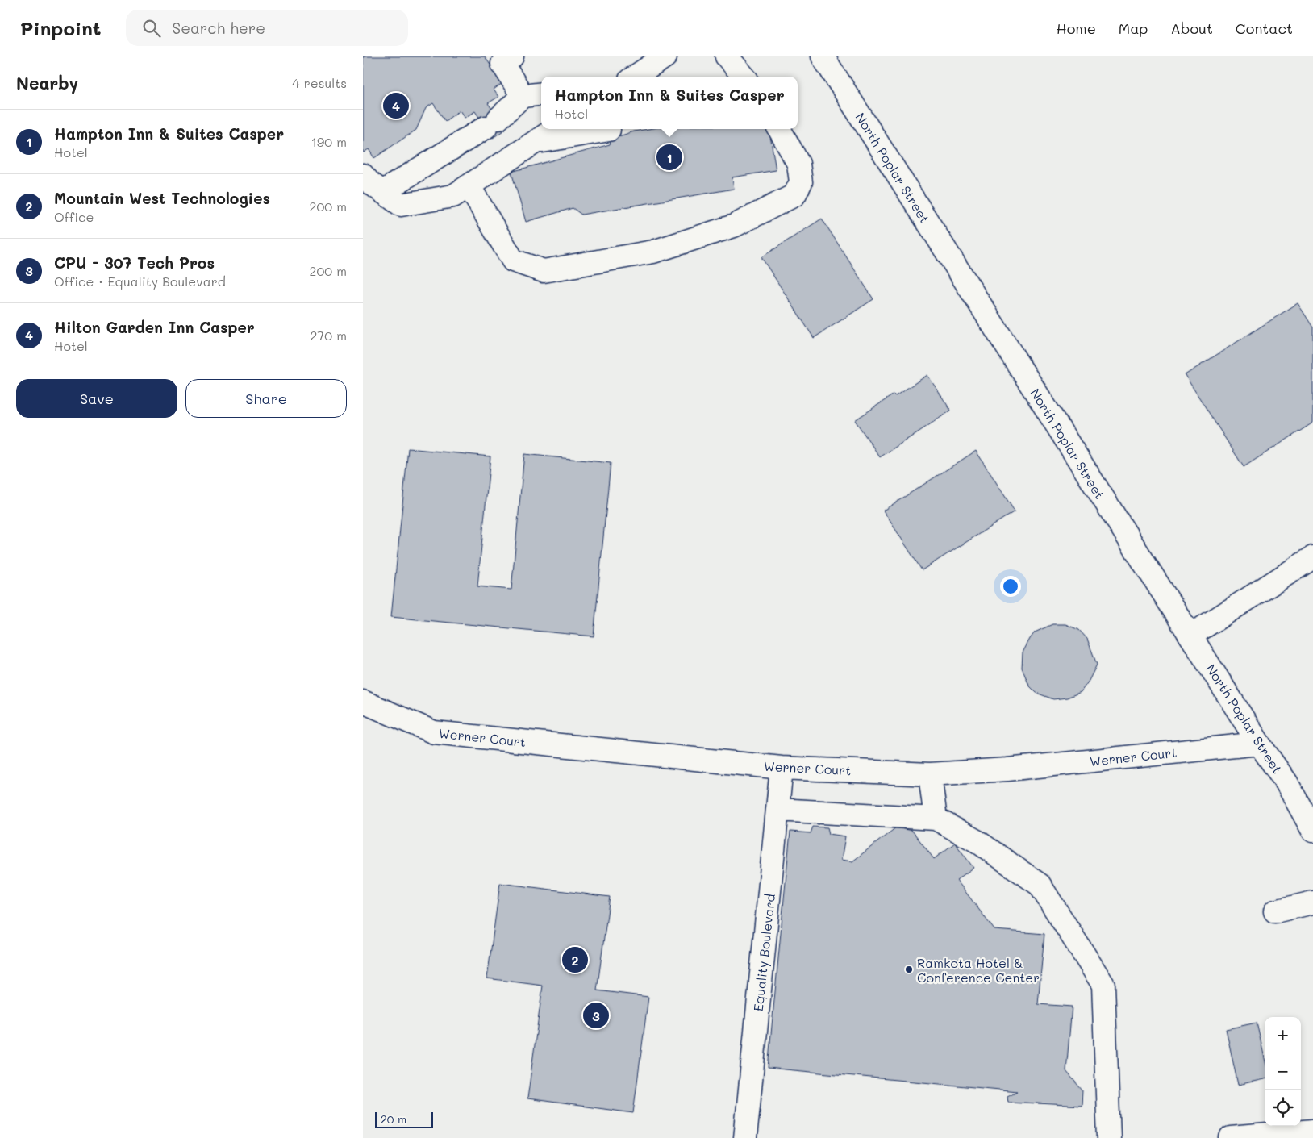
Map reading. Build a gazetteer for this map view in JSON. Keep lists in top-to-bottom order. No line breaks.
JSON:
{"streets":{"street":["North Poplar Street","Werner Court","Equality Boulevard"]},"crossings":[["North Poplar Street","Werner Court"],["Werner Court","Equality Boulevard"]],"places":["Ramkota Hotel & Conference Center"],"scale_bar":"20 m","page":{"header":"Pinpoint","search":"Search here","nav":["Home","Map","About","Contact"],"heading":["Nearby","4 results"],"popup":["Hampton Inn & Suites Casper","Hotel"],"pins":["4","1","2","3"],"list":[{"mark":"1","name":"Hampton Inn & Suites Casper","note":"Hotel","value":"190 m"},{"mark":"2","name":"Mountain West Technologies","note":"Office","value":"200 m"},{"mark":"3","name":"CPU - 307 Tech Pros","note":"Office · Equality Boulevard","value":"200 m"},{"mark":"4","name":"Hilton Garden Inn Casper","note":"Hotel","value":"270 m"}],"buttons":["Save","Share"],"map_buttons":["+","−"],"scale":"20 m"}}
